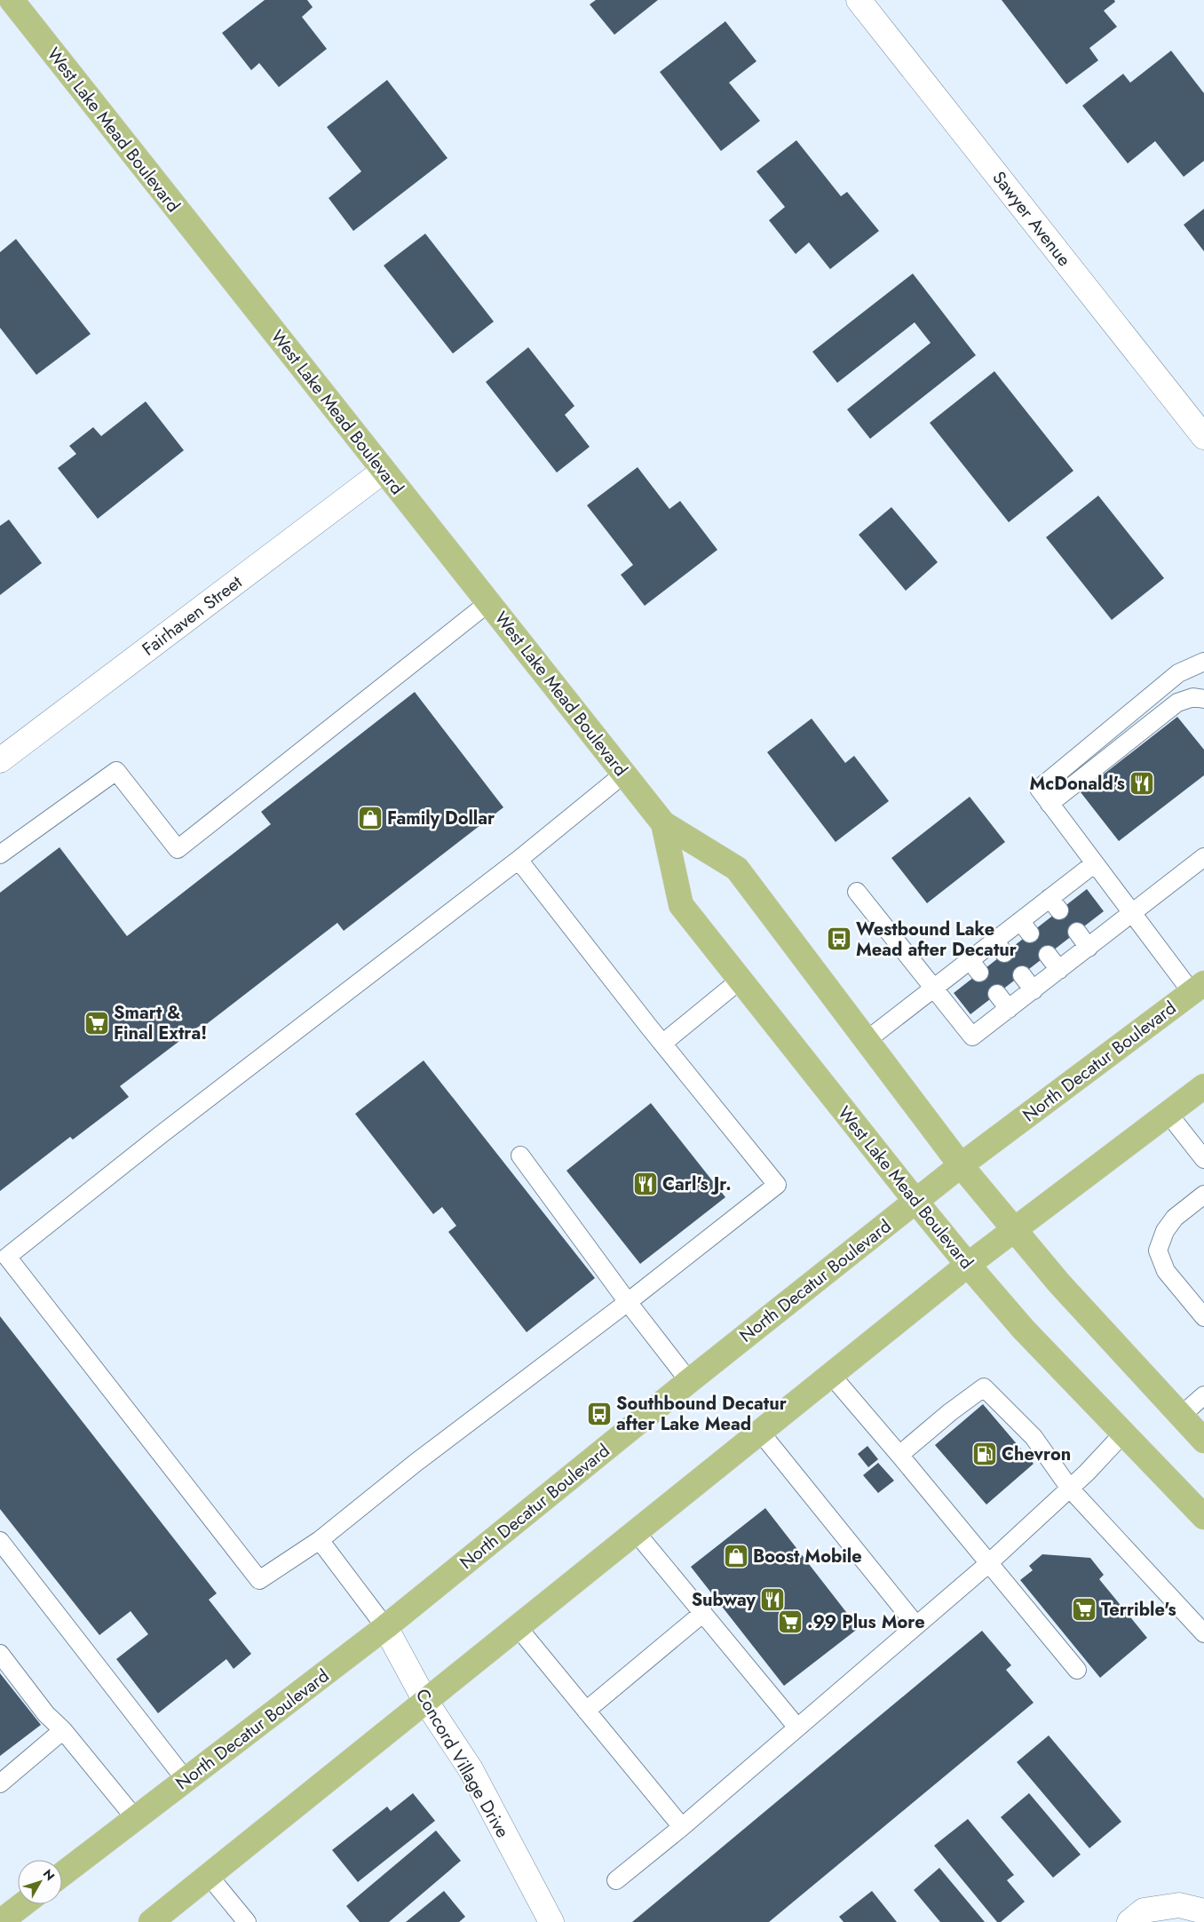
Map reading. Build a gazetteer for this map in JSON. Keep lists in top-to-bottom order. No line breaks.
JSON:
{"streets":{"main road":["West Lake Mead Boulevard","North Decatur Boulevard"],"street":["Sawyer Avenue","Fairhaven Street","Concord Village Drive"]},"crossings":[["West Lake Mead Boulevard","Fairhaven Street"],["West Lake Mead Boulevard","North Decatur Boulevard"],["North Decatur Boulevard","Concord Village Drive"]],"places":{"restaurant":["McDonald's","Carl's Jr.","Subway"],"shop":["Family Dollar","Boost Mobile"],"bus stop":["Westbound Lake Mead after Decatur","Southbound Decatur after Lake Mead"],"supermarket":["Smart & Final Extra!","Terrible's",".99 Plus More"],"fuel station":["Chevron"]},"north":"top right"}
